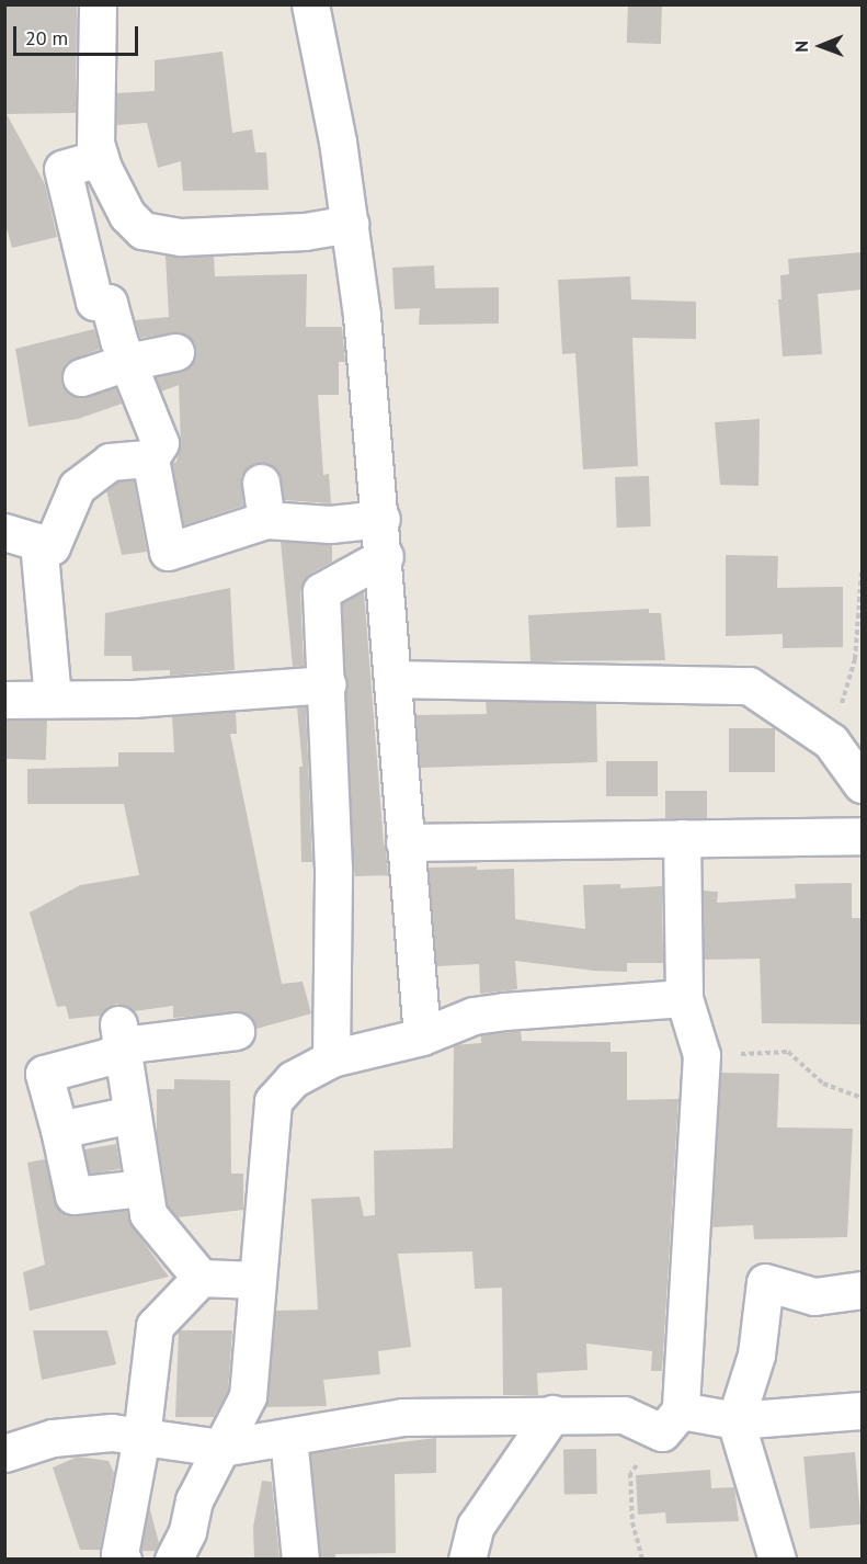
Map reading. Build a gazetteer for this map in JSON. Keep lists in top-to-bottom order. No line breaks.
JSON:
{"scale_bar":"20 m","north":"left"}
